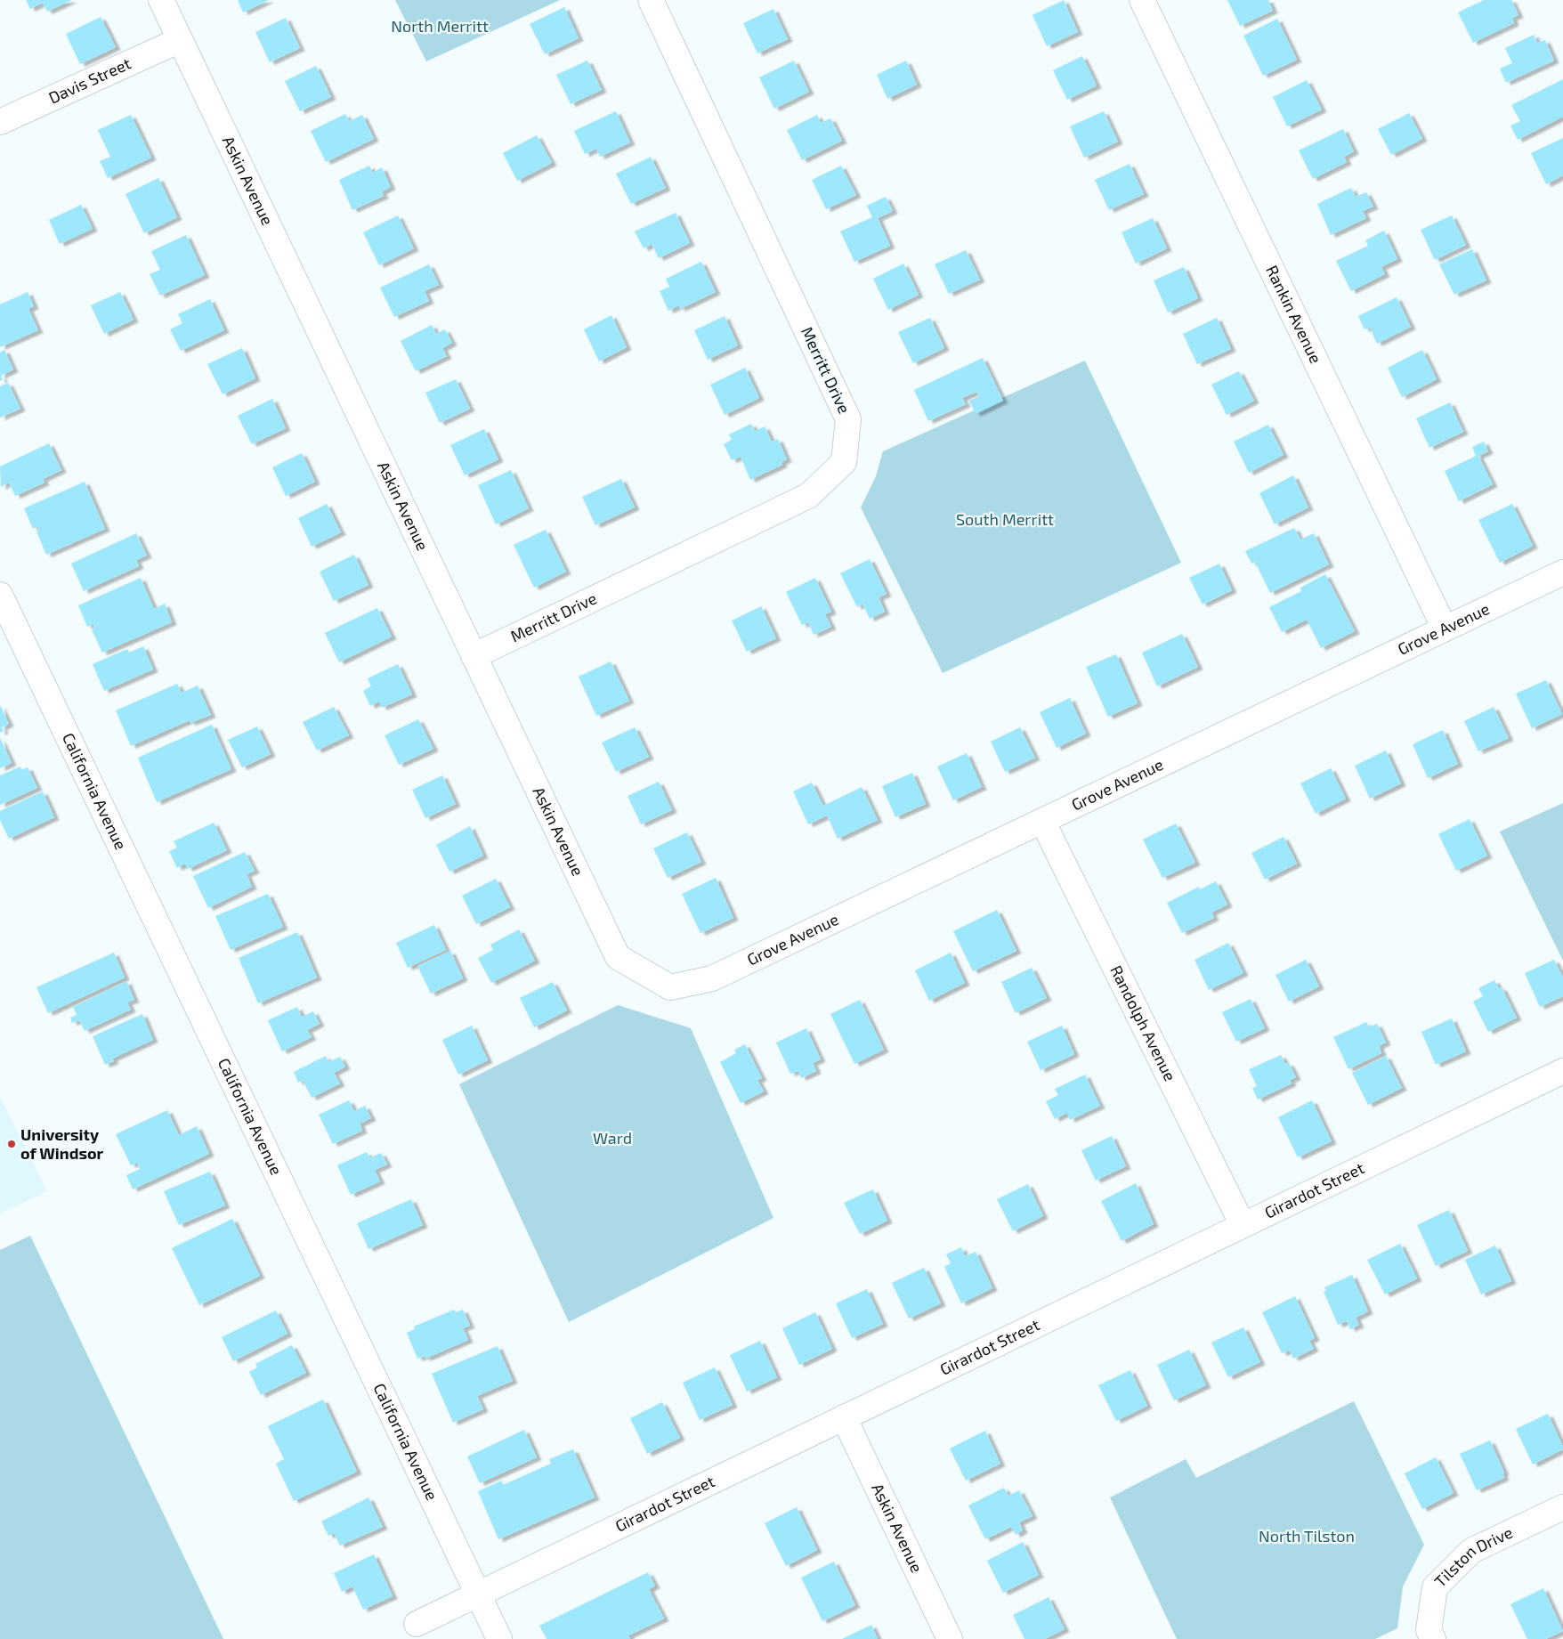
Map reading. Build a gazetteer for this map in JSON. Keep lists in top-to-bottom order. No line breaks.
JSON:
{"streets":{"street":["Davis Street","Askin Avenue","Rankin Avenue","Merritt Drive","Grove Avenue","California Avenue","Randolph Avenue","Girardot Street","Tilston Drive"]},"crossings":[["Davis Street","Askin Avenue"],["Askin Avenue","Merritt Drive"],["Askin Avenue","Grove Avenue"],["Askin Avenue","Girardot Street"],["Rankin Avenue","Grove Avenue"],["Grove Avenue","Randolph Avenue"],["California Avenue","Girardot Street"],["Randolph Avenue","Girardot Street"]],"parks":["North Merritt","South Merritt","Ward","North Tilston"],"places":["University of Windsor"]}
